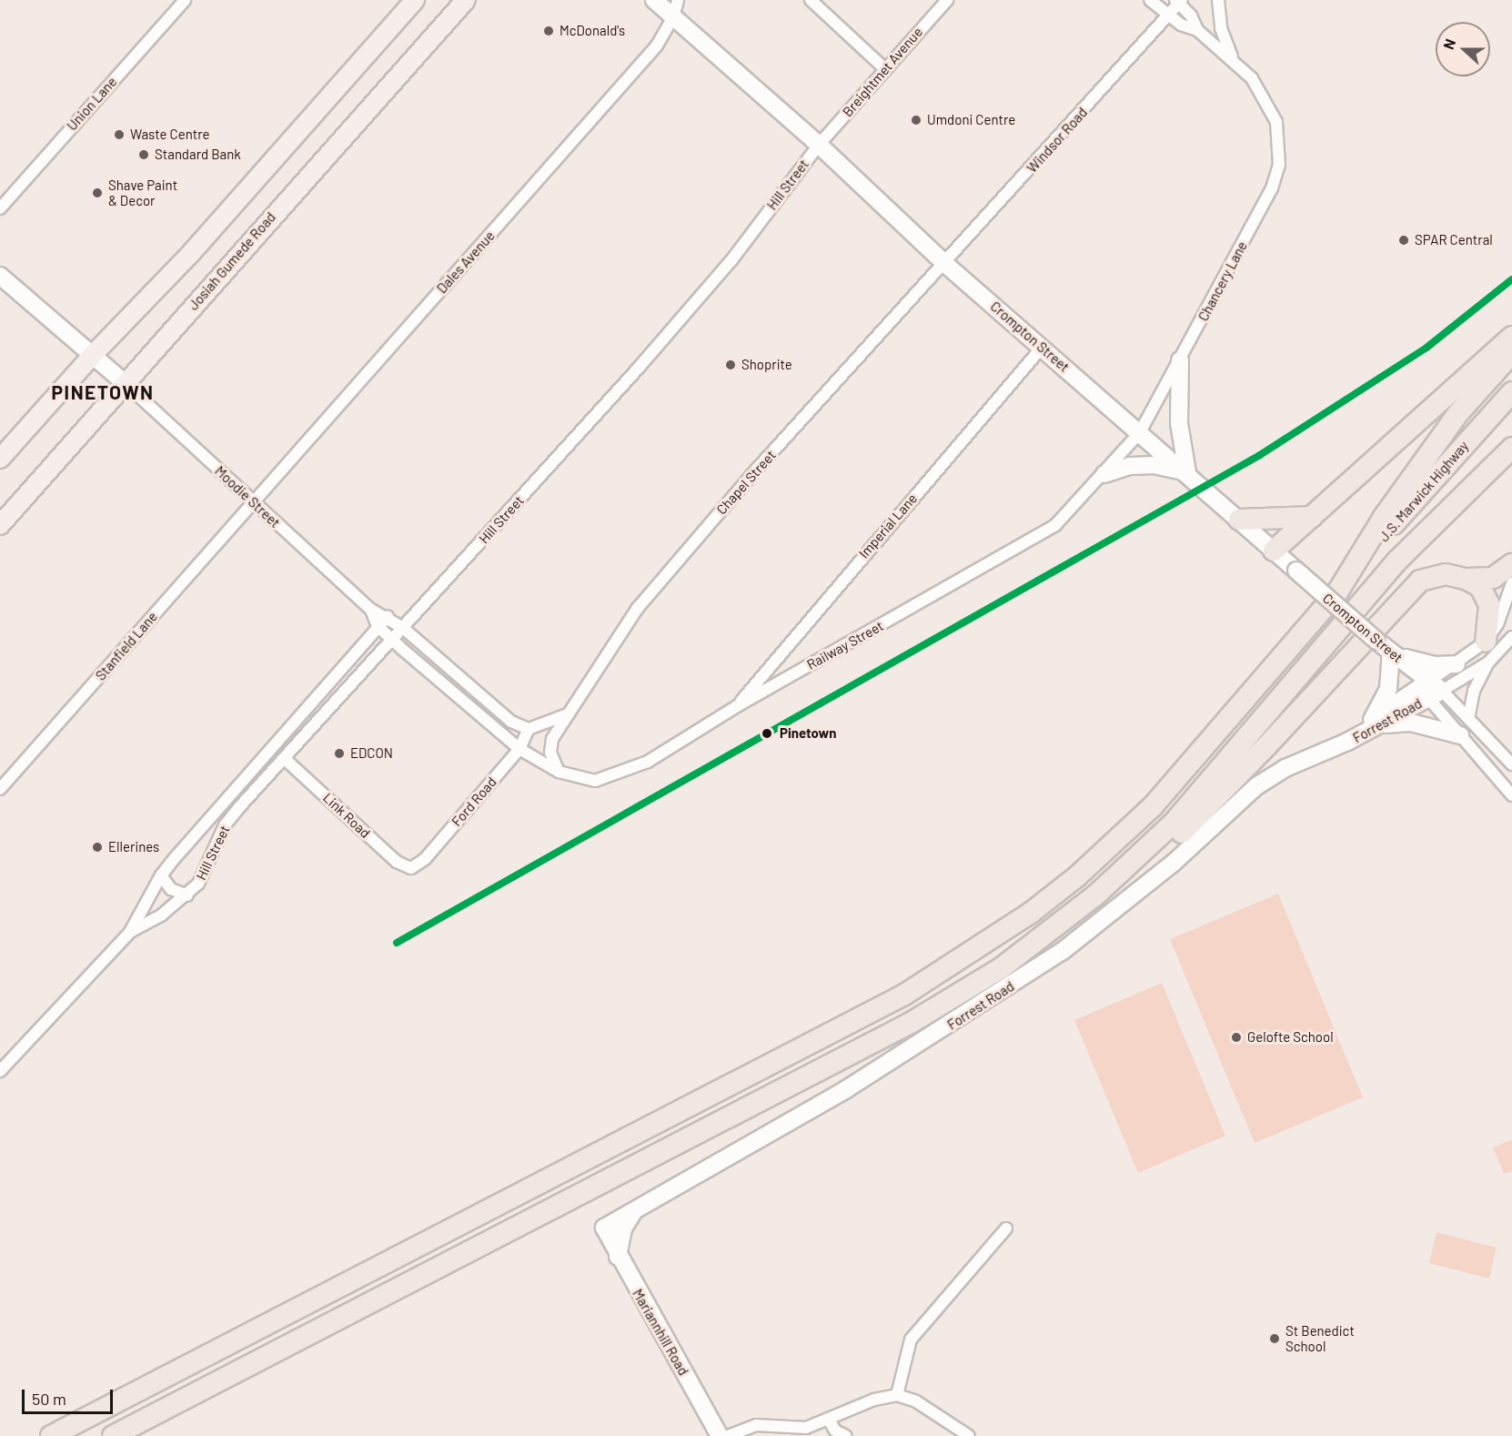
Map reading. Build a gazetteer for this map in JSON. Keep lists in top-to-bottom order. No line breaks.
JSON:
{"streets":{"highway":["J.S. Marwick Highway"],"main road":["Josiah Gumede Road"],"street":["Breightmet Avenue","Union Lane","Windsor Road","Hill Street","Dales Avenue","Chancery Lane","Crompton Street","Chapel Street","Moodie Street","Imperial Lane","Railway Street","Stanfield Lane","Forrest Road","Ford Road","Link Road","Mariannhill Road"]},"crossings":[["Breightmet Avenue","Hill Street"],["Breightmet Avenue","Crompton Street"],["Windsor Road","Crompton Street"],["Windsor Road","Chapel Street"],["Hill Street","Crompton Street"],["Hill Street","Moodie Street"],["Hill Street","Link Road"],["Josiah Gumede Road","Moodie Street"],["Dales Avenue","Crompton Street"],["Dales Avenue","Moodie Street"],["Dales Avenue","Stanfield Lane"],["Chancery Lane","Crompton Street"],["Chancery Lane","Railway Street"],["Crompton Street","Chapel Street"],["Crompton Street","Imperial Lane"],["Crompton Street","Railway Street"],["Crompton Street","Forrest Road"],["Chapel Street","Railway Street"],["Moodie Street","Railway Street"],["Moodie Street","Stanfield Lane"],["Moodie Street","Ford Road"],["Imperial Lane","Railway Street"],["Railway Street","Ford Road"],["Forrest Road","Mariannhill Road"],["Ford Road","Link Road"]],"districts":["PINETOWN"],"places":["McDonald's","Umdoni Centre","Waste Centre","Standard Bank","Shave Paint & Decor","SPAR Central","Shoprite","Pinetown","EDCON","Ellerines","Gelofte School","St Benedict School"],"scale_bar":"50 m","north":"left"}
